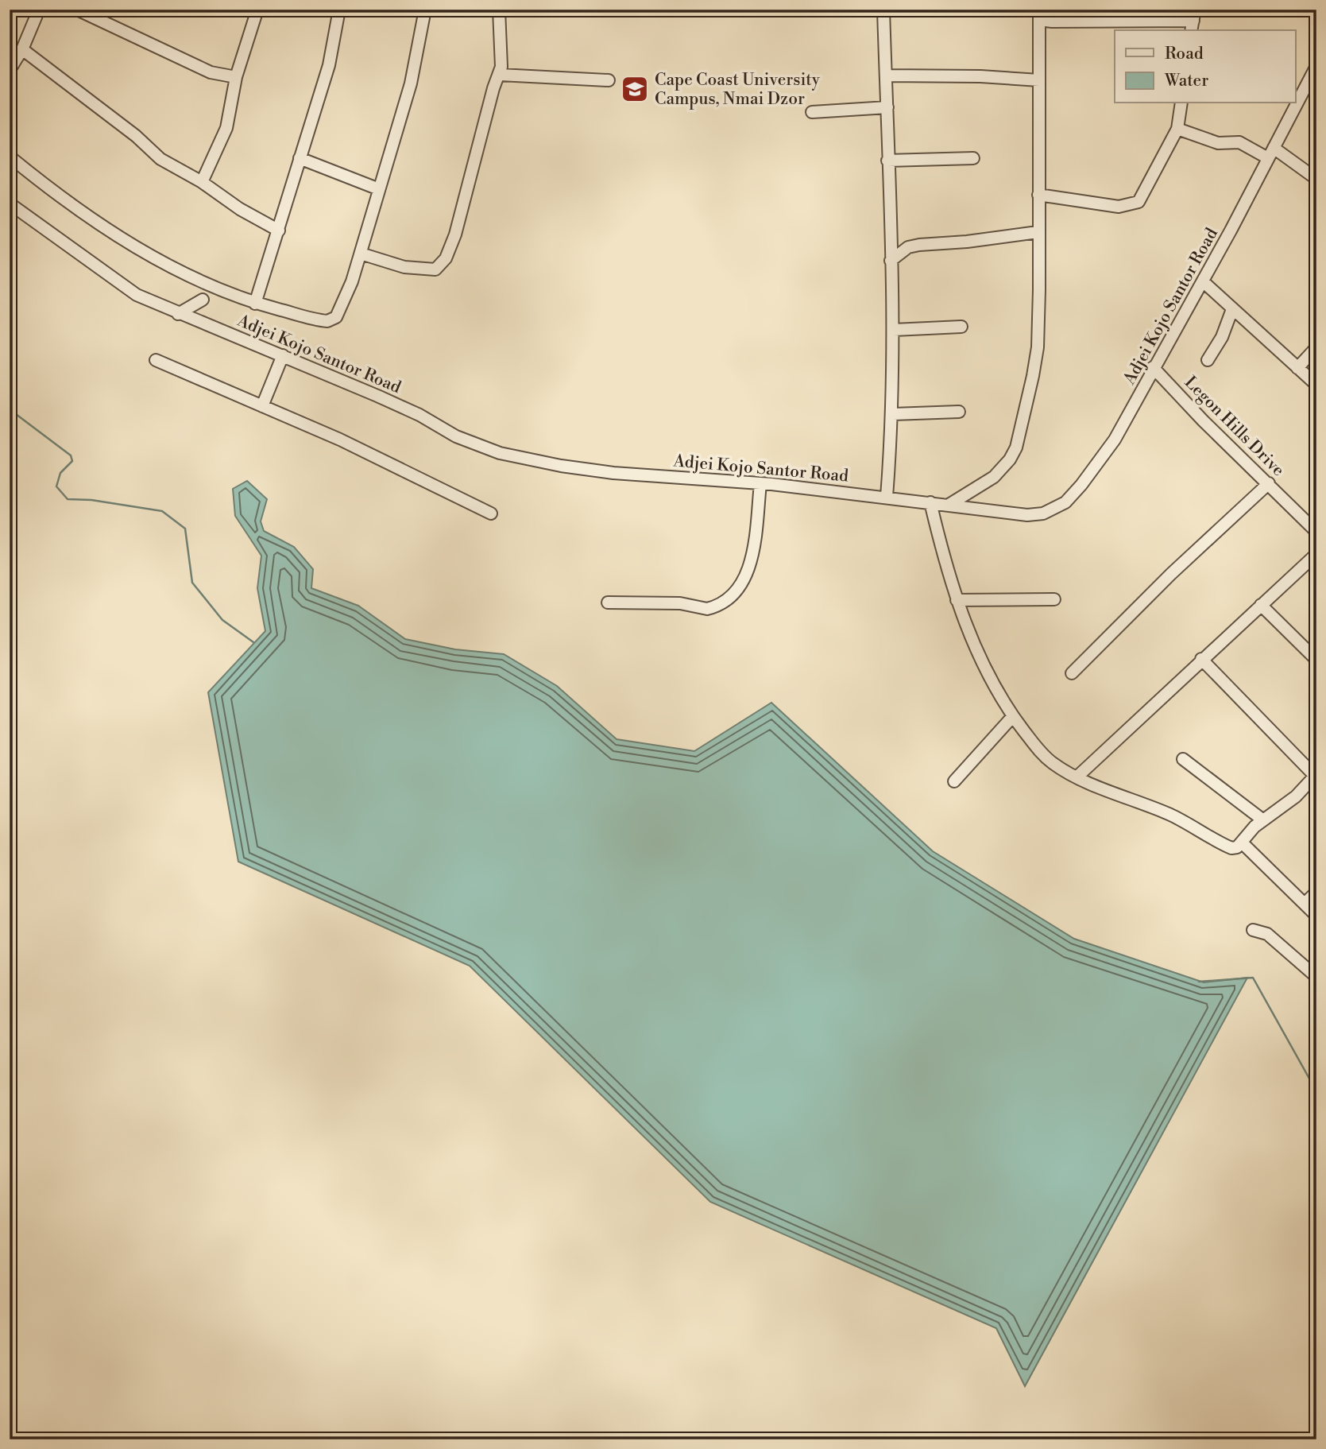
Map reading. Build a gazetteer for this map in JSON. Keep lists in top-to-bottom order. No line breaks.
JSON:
{"streets":{"street":["Adjei Kojo Santor Road","Legon Hills Drive"]},"crossings":[["Adjei Kojo Santor Road","Legon Hills Drive"]],"places":{"school or university":["Cape Coast University Campus, Nmai Dzor"]},"legend":["Road","Water"]}
